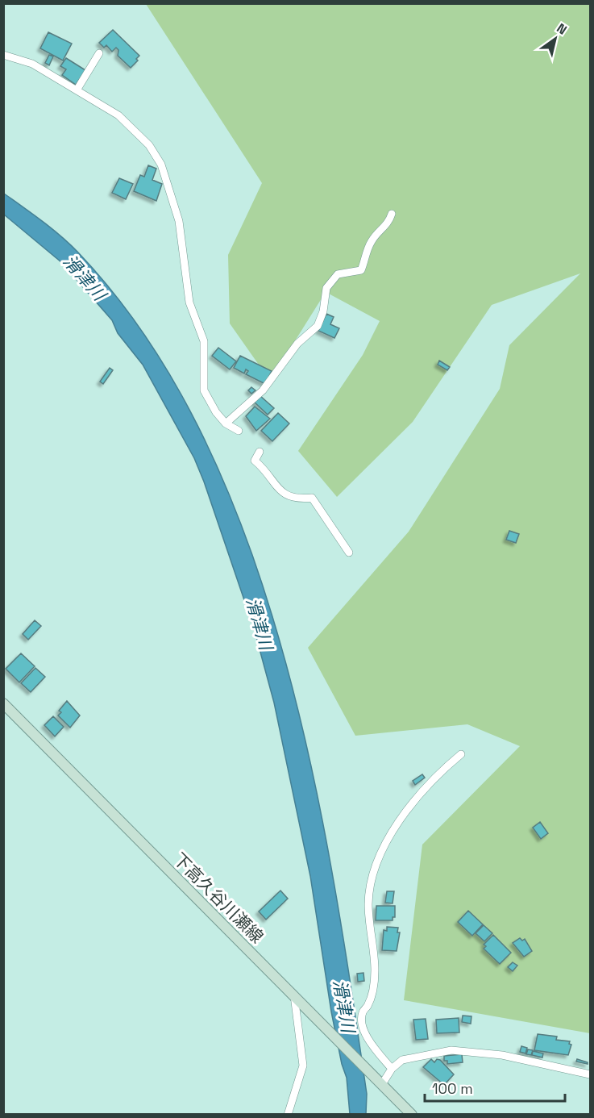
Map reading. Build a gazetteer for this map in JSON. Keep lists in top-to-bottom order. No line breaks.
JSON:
{"streets":{"main road":["下高久谷川瀬線"]},"water":["滑津川"],"scale_bar":"100 m","north":"top right"}
